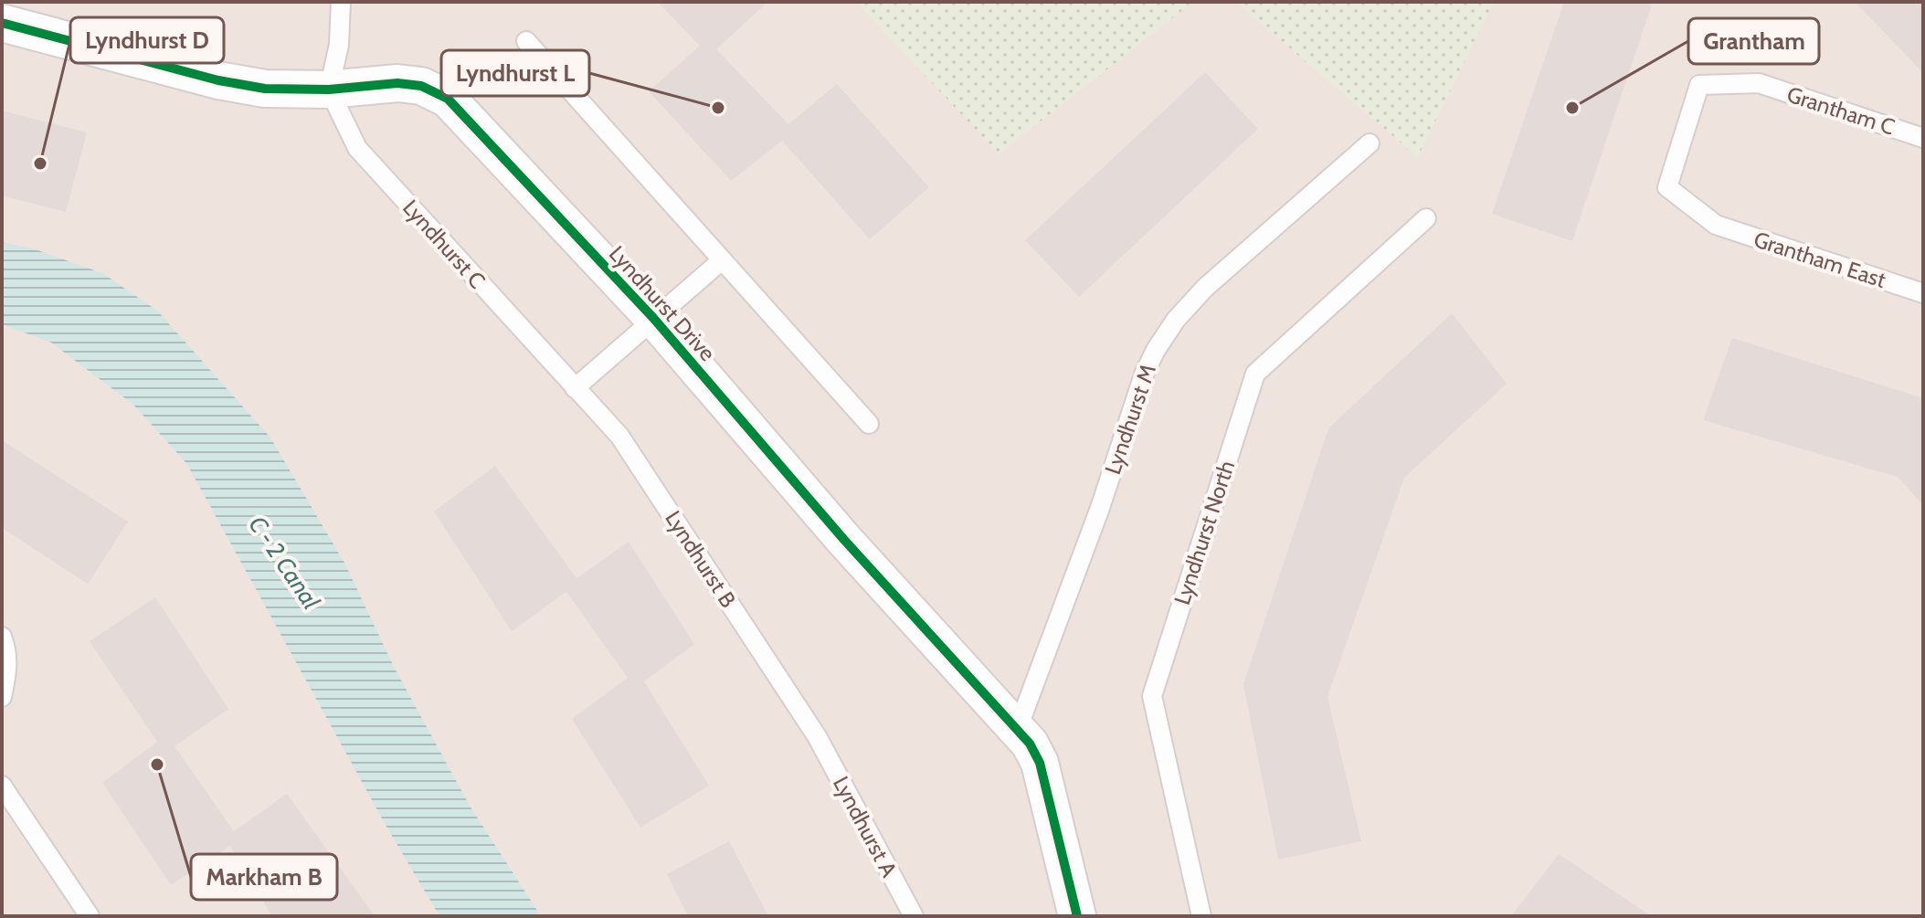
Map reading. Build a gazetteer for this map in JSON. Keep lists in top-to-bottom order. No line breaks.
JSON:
{"streets":{"street":["Lyndhurst Drive"],"lane":["Grantham C","Lyndhurst C","Grantham East","Lyndhurst M","Lyndhurst North","Lyndhurst B","Lyndhurst A"]},"crossings":[["Grantham C","Grantham East"],["Lyndhurst C","Lyndhurst Drive"],["Lyndhurst C","Lyndhurst B"],["Lyndhurst Drive","Lyndhurst M"],["Lyndhurst B","Lyndhurst A"]],"water":["C - 2 Canal"],"places":["Lyndhurst L","Grantham","Lyndhurst D","Markham B"]}
